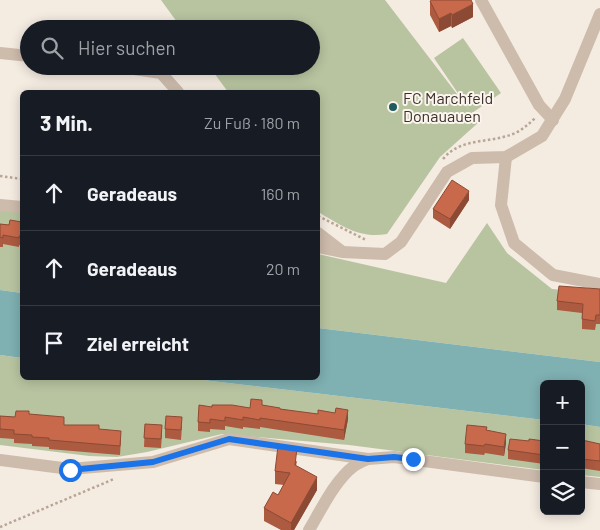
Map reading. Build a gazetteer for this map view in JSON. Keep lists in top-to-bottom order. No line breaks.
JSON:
{"places":["FC Marchfeld Donauauen"],"page":{"search":"Hier suchen","heading":["3 Min.","Zu Fuß · 180 m"],"list":[["Geradeaus","160 m"],["Geradeaus","20 m"],"Ziel erreicht"],"map_buttons":["+","−"]}}
